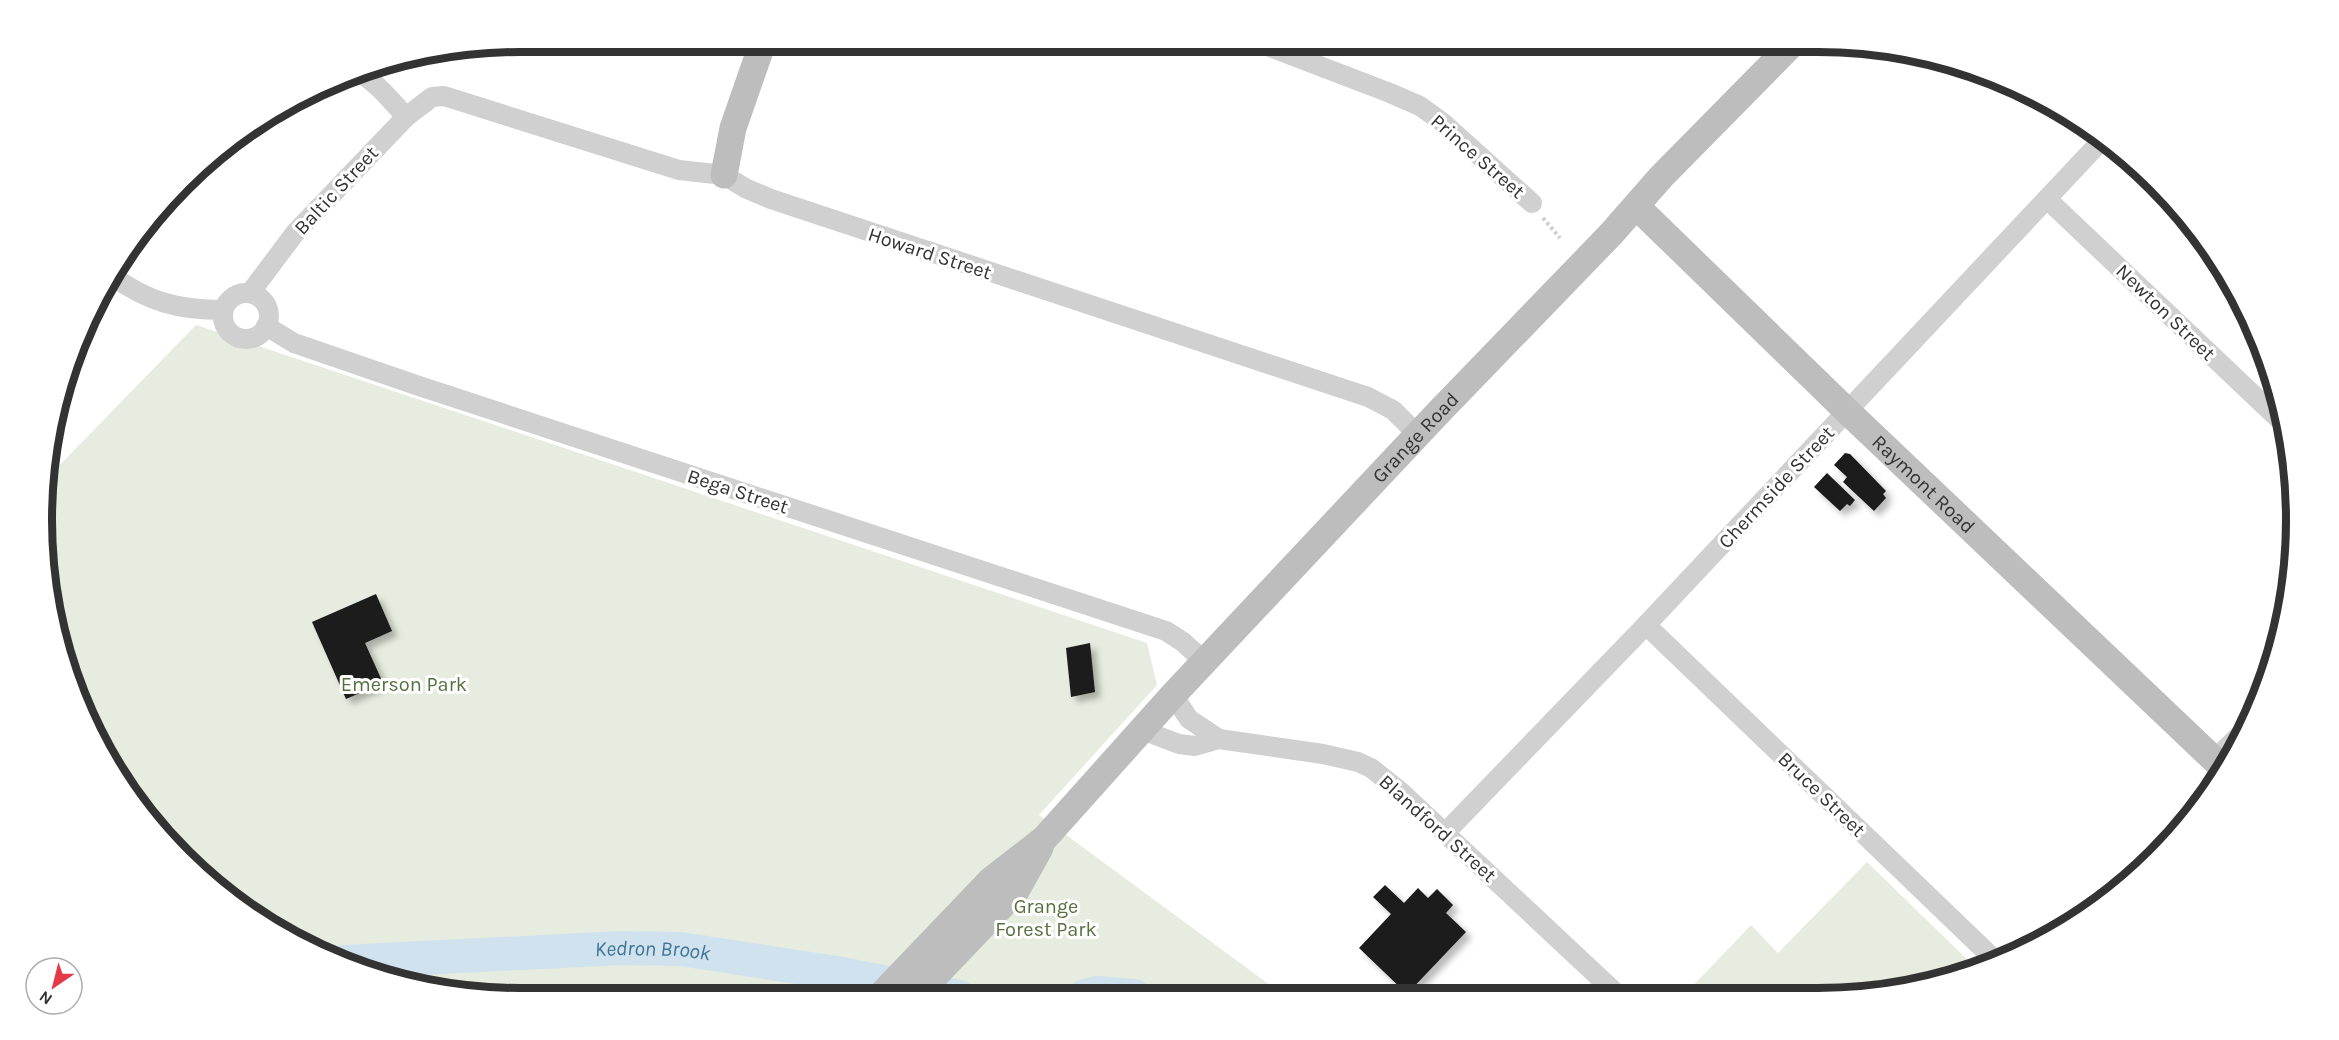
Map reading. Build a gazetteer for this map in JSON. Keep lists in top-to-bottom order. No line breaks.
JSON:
{"streets":{"main road":["Grange Road","Raymont Road"],"street":["Prince Street","Baltic Street","Howard Street","Newton Street","Chermside Street","Bega Street","Bruce Street","Blandford Street"]},"crossings":[["Baltic Street","Howard Street"],["Baltic Street","Bega Street"],["Howard Street","Grange Road"],["Newton Street","Chermside Street"],["Grange Road","Raymont Road"],["Grange Road","Bega Street"],["Grange Road","Blandford Street"],["Raymont Road","Chermside Street"],["Chermside Street","Bruce Street"],["Chermside Street","Blandford Street"]],"water":["Kedron Brook"],"parks":["Emerson Park","Grange Forest Park"],"north":"bottom left"}
